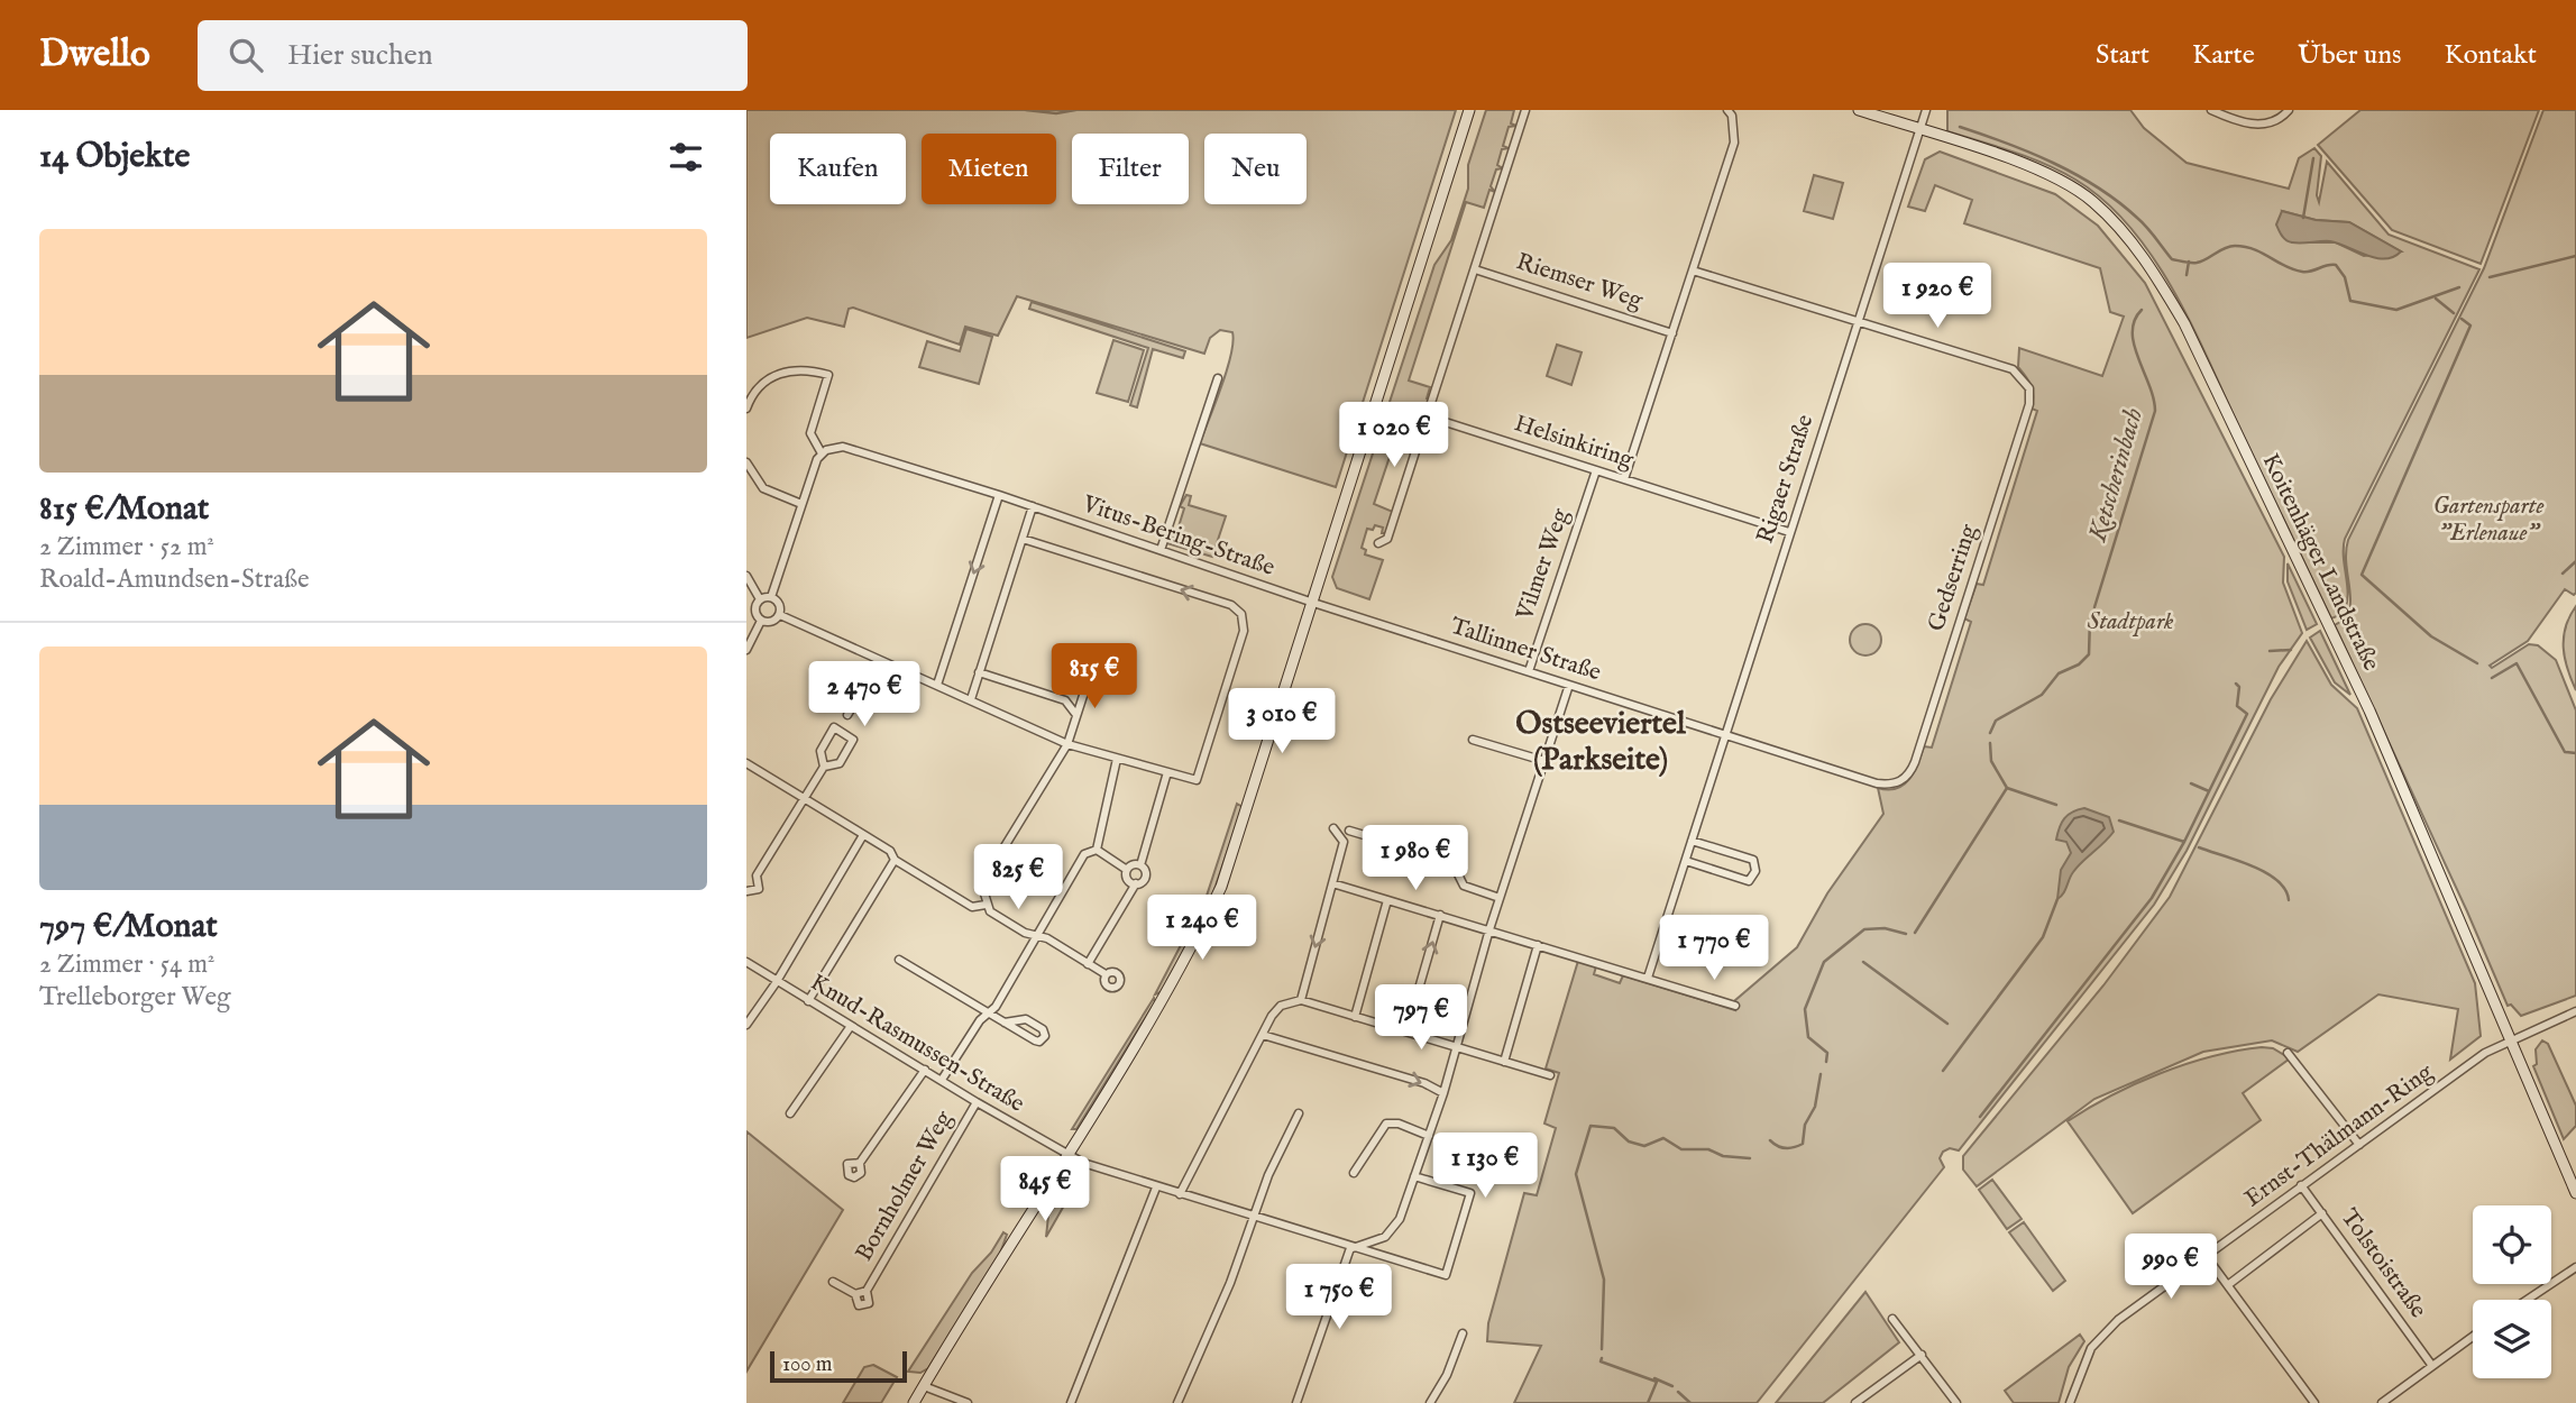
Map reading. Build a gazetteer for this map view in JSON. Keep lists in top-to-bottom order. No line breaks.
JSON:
{"streets":{"main road":["Koitenhäger Landstraße"],"street":["Riemser Weg","Helsinkiring","Rigaer Straße","Vitus-Bering-Straße","Vilmer Weg","Gedserring","Tallinner Straße","Knud-Rasmussen-Straße","Ernst-Thälmann-Ring","Bornholmer Weg","Tolstoistraße"]},"crossings":[["Helsinkiring","Rigaer Straße"],["Helsinkiring","Vilmer Weg"],["Rigaer Straße","Koitenhäger Landstraße"],["Rigaer Straße","Gedserring"],["Rigaer Straße","Tallinner Straße"],["Vitus-Bering-Straße","Tallinner Straße"],["Koitenhäger Landstraße","Ernst-Thälmann-Ring"],["Vilmer Weg","Tallinner Straße"],["Gedserring","Tallinner Straße"],["Knud-Rasmussen-Straße","Bornholmer Weg"],["Ernst-Thälmann-Ring","Tolstoistraße"]],"districts":["Ostseeviertel (Parkseite)"],"water":["Ketscherinbach"],"parks":["Gartensparte \"Erlenaue\"","Stadtpark"],"scale_bar":"100 m","page":{"header":"Dwello","search":"Hier suchen","nav":["Start","Karte","Über uns","Kontakt"],"heading":"14 Objekte","chip":["Kaufen","Mieten","Filter","Neu"],"list":[{"name":"815 €/Monat","note":"2 Zimmer · 52 m² · Roald-Amundsen-Straße"},{"name":"797 €/Monat","note":"2 Zimmer · 54 m² · Trelleborger Weg"}],"price":["1 920 €","1 020 €","815 €","2 470 €","3 010 €","1 980 €","825 €","1 240 €","1 770 €","797 €","1 130 €","845 €","990 €","1 750 €"],"scale":"100 m"}}
